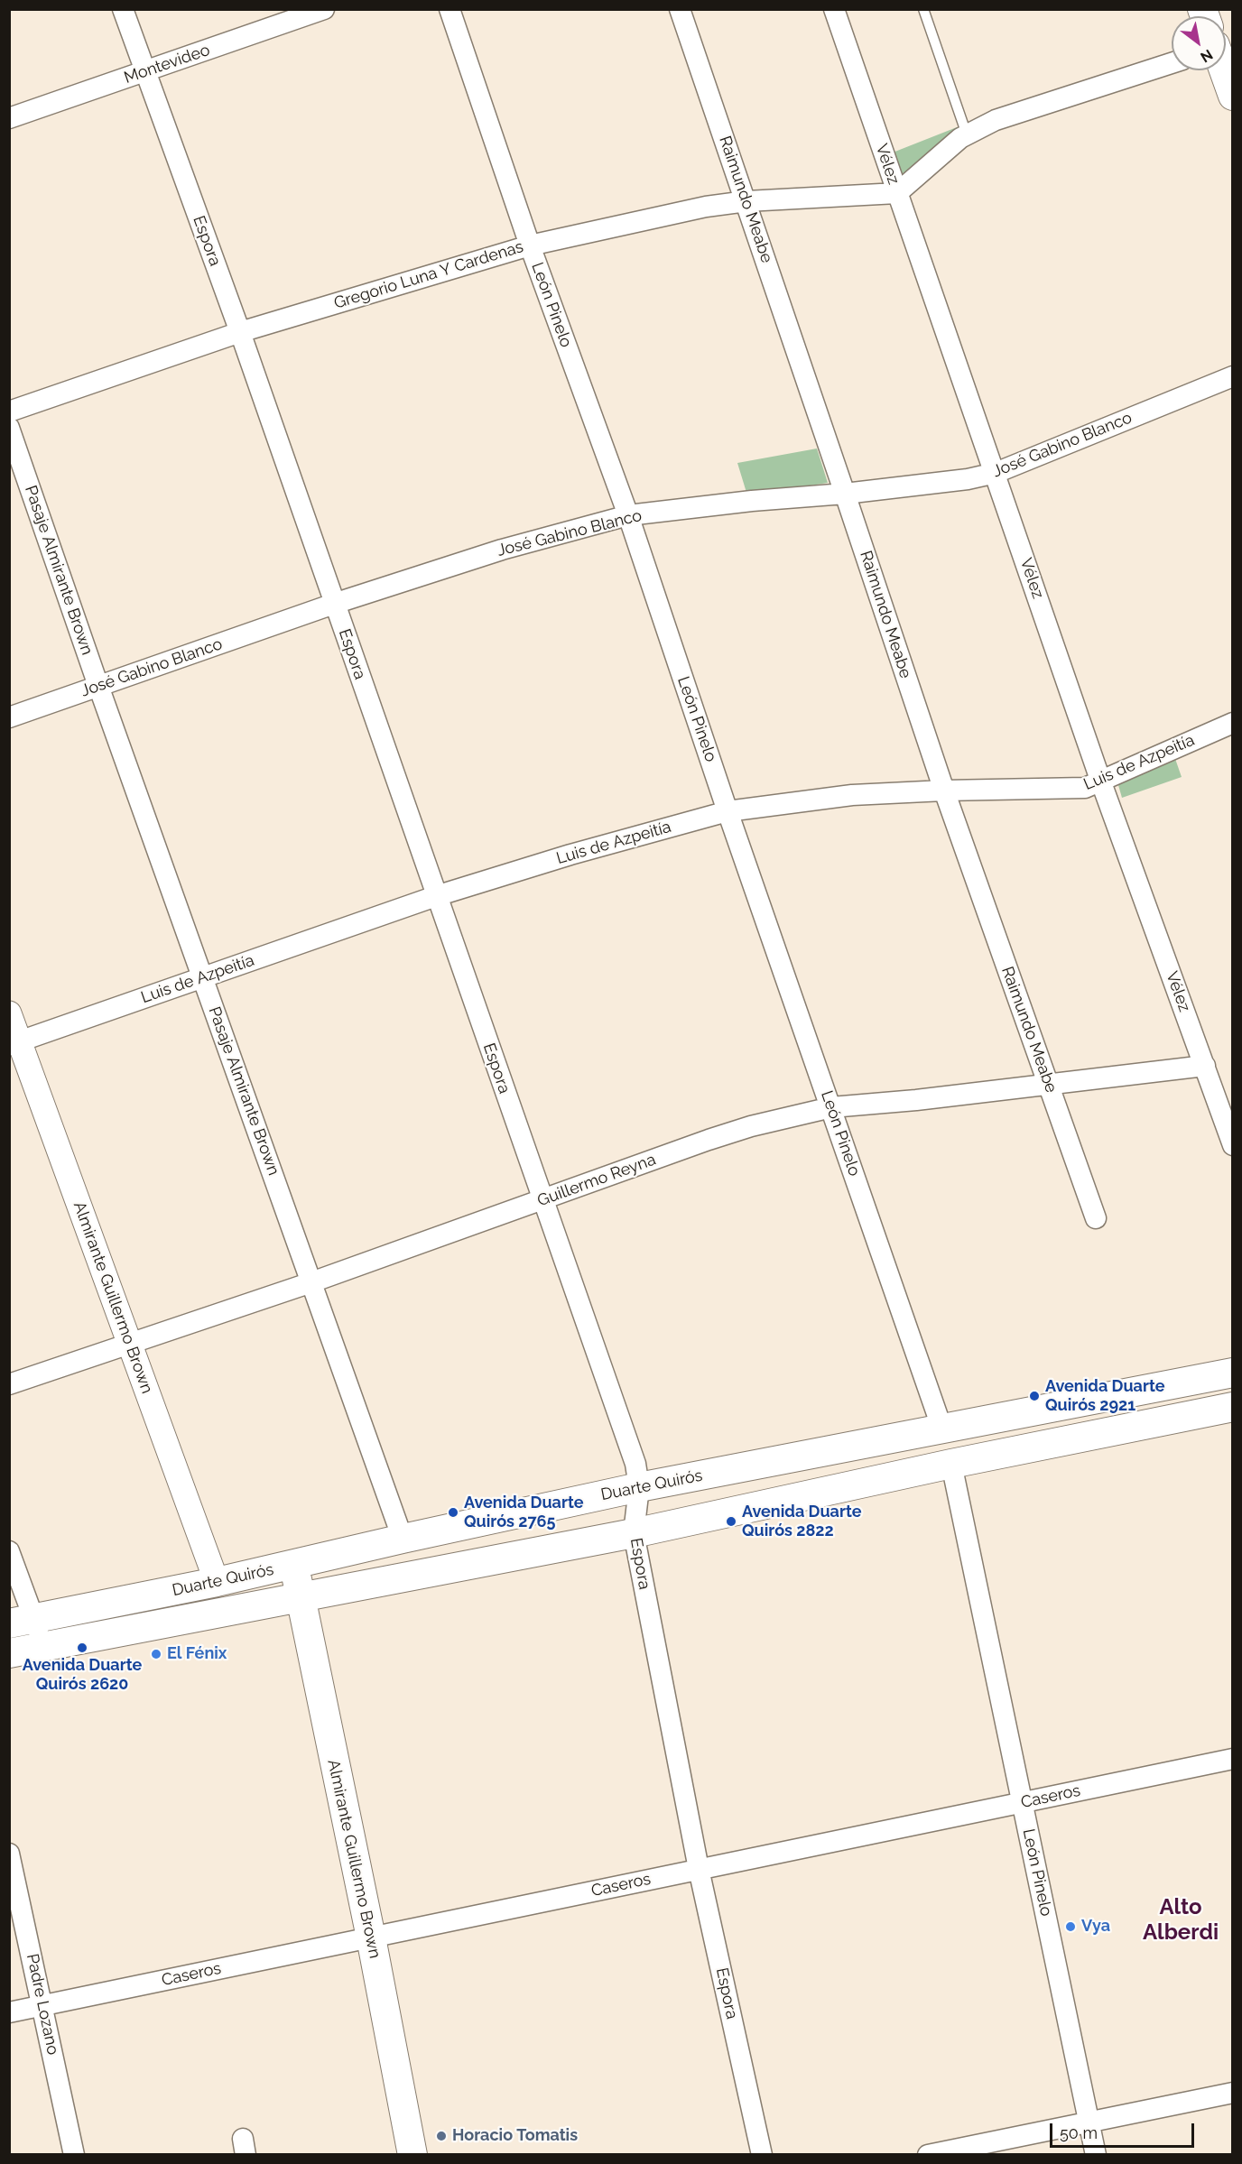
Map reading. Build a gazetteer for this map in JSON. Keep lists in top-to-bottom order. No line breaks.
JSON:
{"streets":{"main road":["Almirante Guillermo Brown","Duarte Quirós"],"street":["Montevideo","Vélez","Raimundo Meabe","Espora","Gregorio Luna Y Cardenas","León Pinelo","José Gabino Blanco","Pasaje Almirante Brown","Luis de Azpeitía","Guillermo Reyna","Caseros","Padre Lozano"]},"crossings":[["Montevideo","Espora"],["Vélez","Gregorio Luna Y Cardenas"],["Vélez","José Gabino Blanco"],["Vélez","Luis de Azpeitía"],["Vélez","Guillermo Reyna"],["Raimundo Meabe","Gregorio Luna Y Cardenas"],["Raimundo Meabe","José Gabino Blanco"],["Raimundo Meabe","Luis de Azpeitía"],["Raimundo Meabe","Guillermo Reyna"],["Espora","Gregorio Luna Y Cardenas"],["Espora","José Gabino Blanco"],["Espora","Luis de Azpeitía"],["Espora","Guillermo Reyna"],["Espora","Duarte Quirós"],["Espora","Caseros"],["Gregorio Luna Y Cardenas","León Pinelo"],["León Pinelo","José Gabino Blanco"],["León Pinelo","Luis de Azpeitía"],["León Pinelo","Guillermo Reyna"],["León Pinelo","Duarte Quirós"],["León Pinelo","Caseros"],["José Gabino Blanco","Pasaje Almirante Brown"],["Pasaje Almirante Brown","Luis de Azpeitía"],["Pasaje Almirante Brown","Guillermo Reyna"],["Pasaje Almirante Brown","Duarte Quirós"],["Luis de Azpeitía","Almirante Guillermo Brown"],["Guillermo Reyna","Almirante Guillermo Brown"],["Almirante Guillermo Brown","Duarte Quirós"],["Almirante Guillermo Brown","Caseros"],["Caseros","Padre Lozano"]],"districts":["Alto Alberdi"],"places":["Avenida Duarte Quirós 2921","Avenida Duarte Quirós 2765","Avenida Duarte Quirós 2822","Avenida Duarte Quirós 2620","El Fénix","Vya","Horacio Tomatis"],"scale_bar":"50 m","north":"bottom right"}
